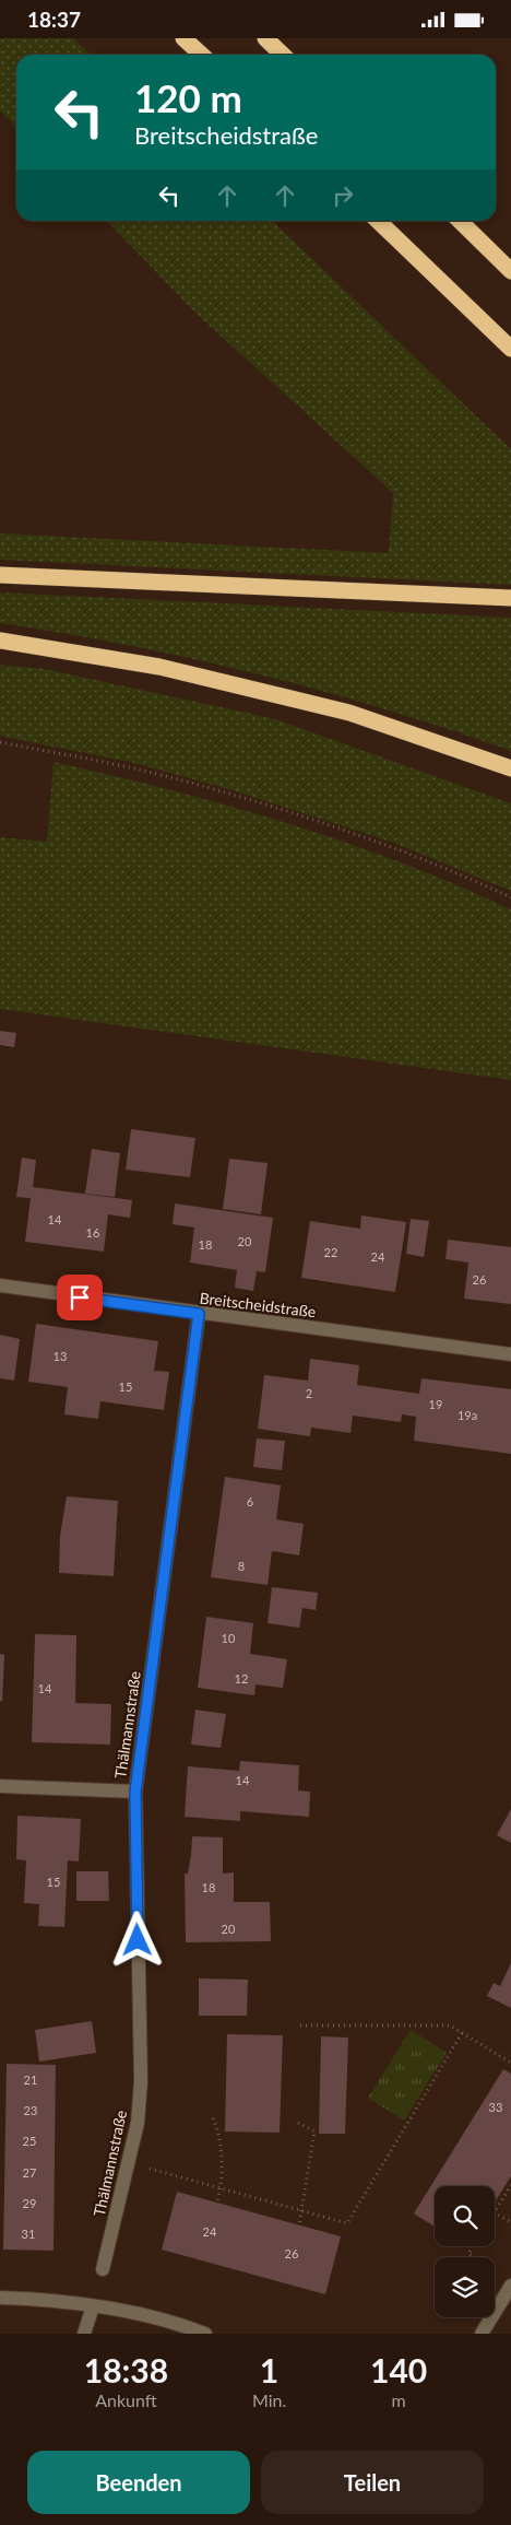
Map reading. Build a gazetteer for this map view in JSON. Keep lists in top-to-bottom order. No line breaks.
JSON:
{"streets":{"street":["Breitscheidstraße","Thälmannstraße"]},"crossings":[["Breitscheidstraße","Thälmannstraße"]],"house_numbers":["14","16","20","18","22","24","26","13","15","2","19","19a","6","8","10","12","14","14","15","18","20","21","33","23","25","27","29","24","31","26"],"page":{"status":"18:37","turn":["120 m","Breitscheidstraße"],"eta":["18:38","Ankunft","1","Min.","140","m"],"buttons":["Beenden","Teilen"]}}
